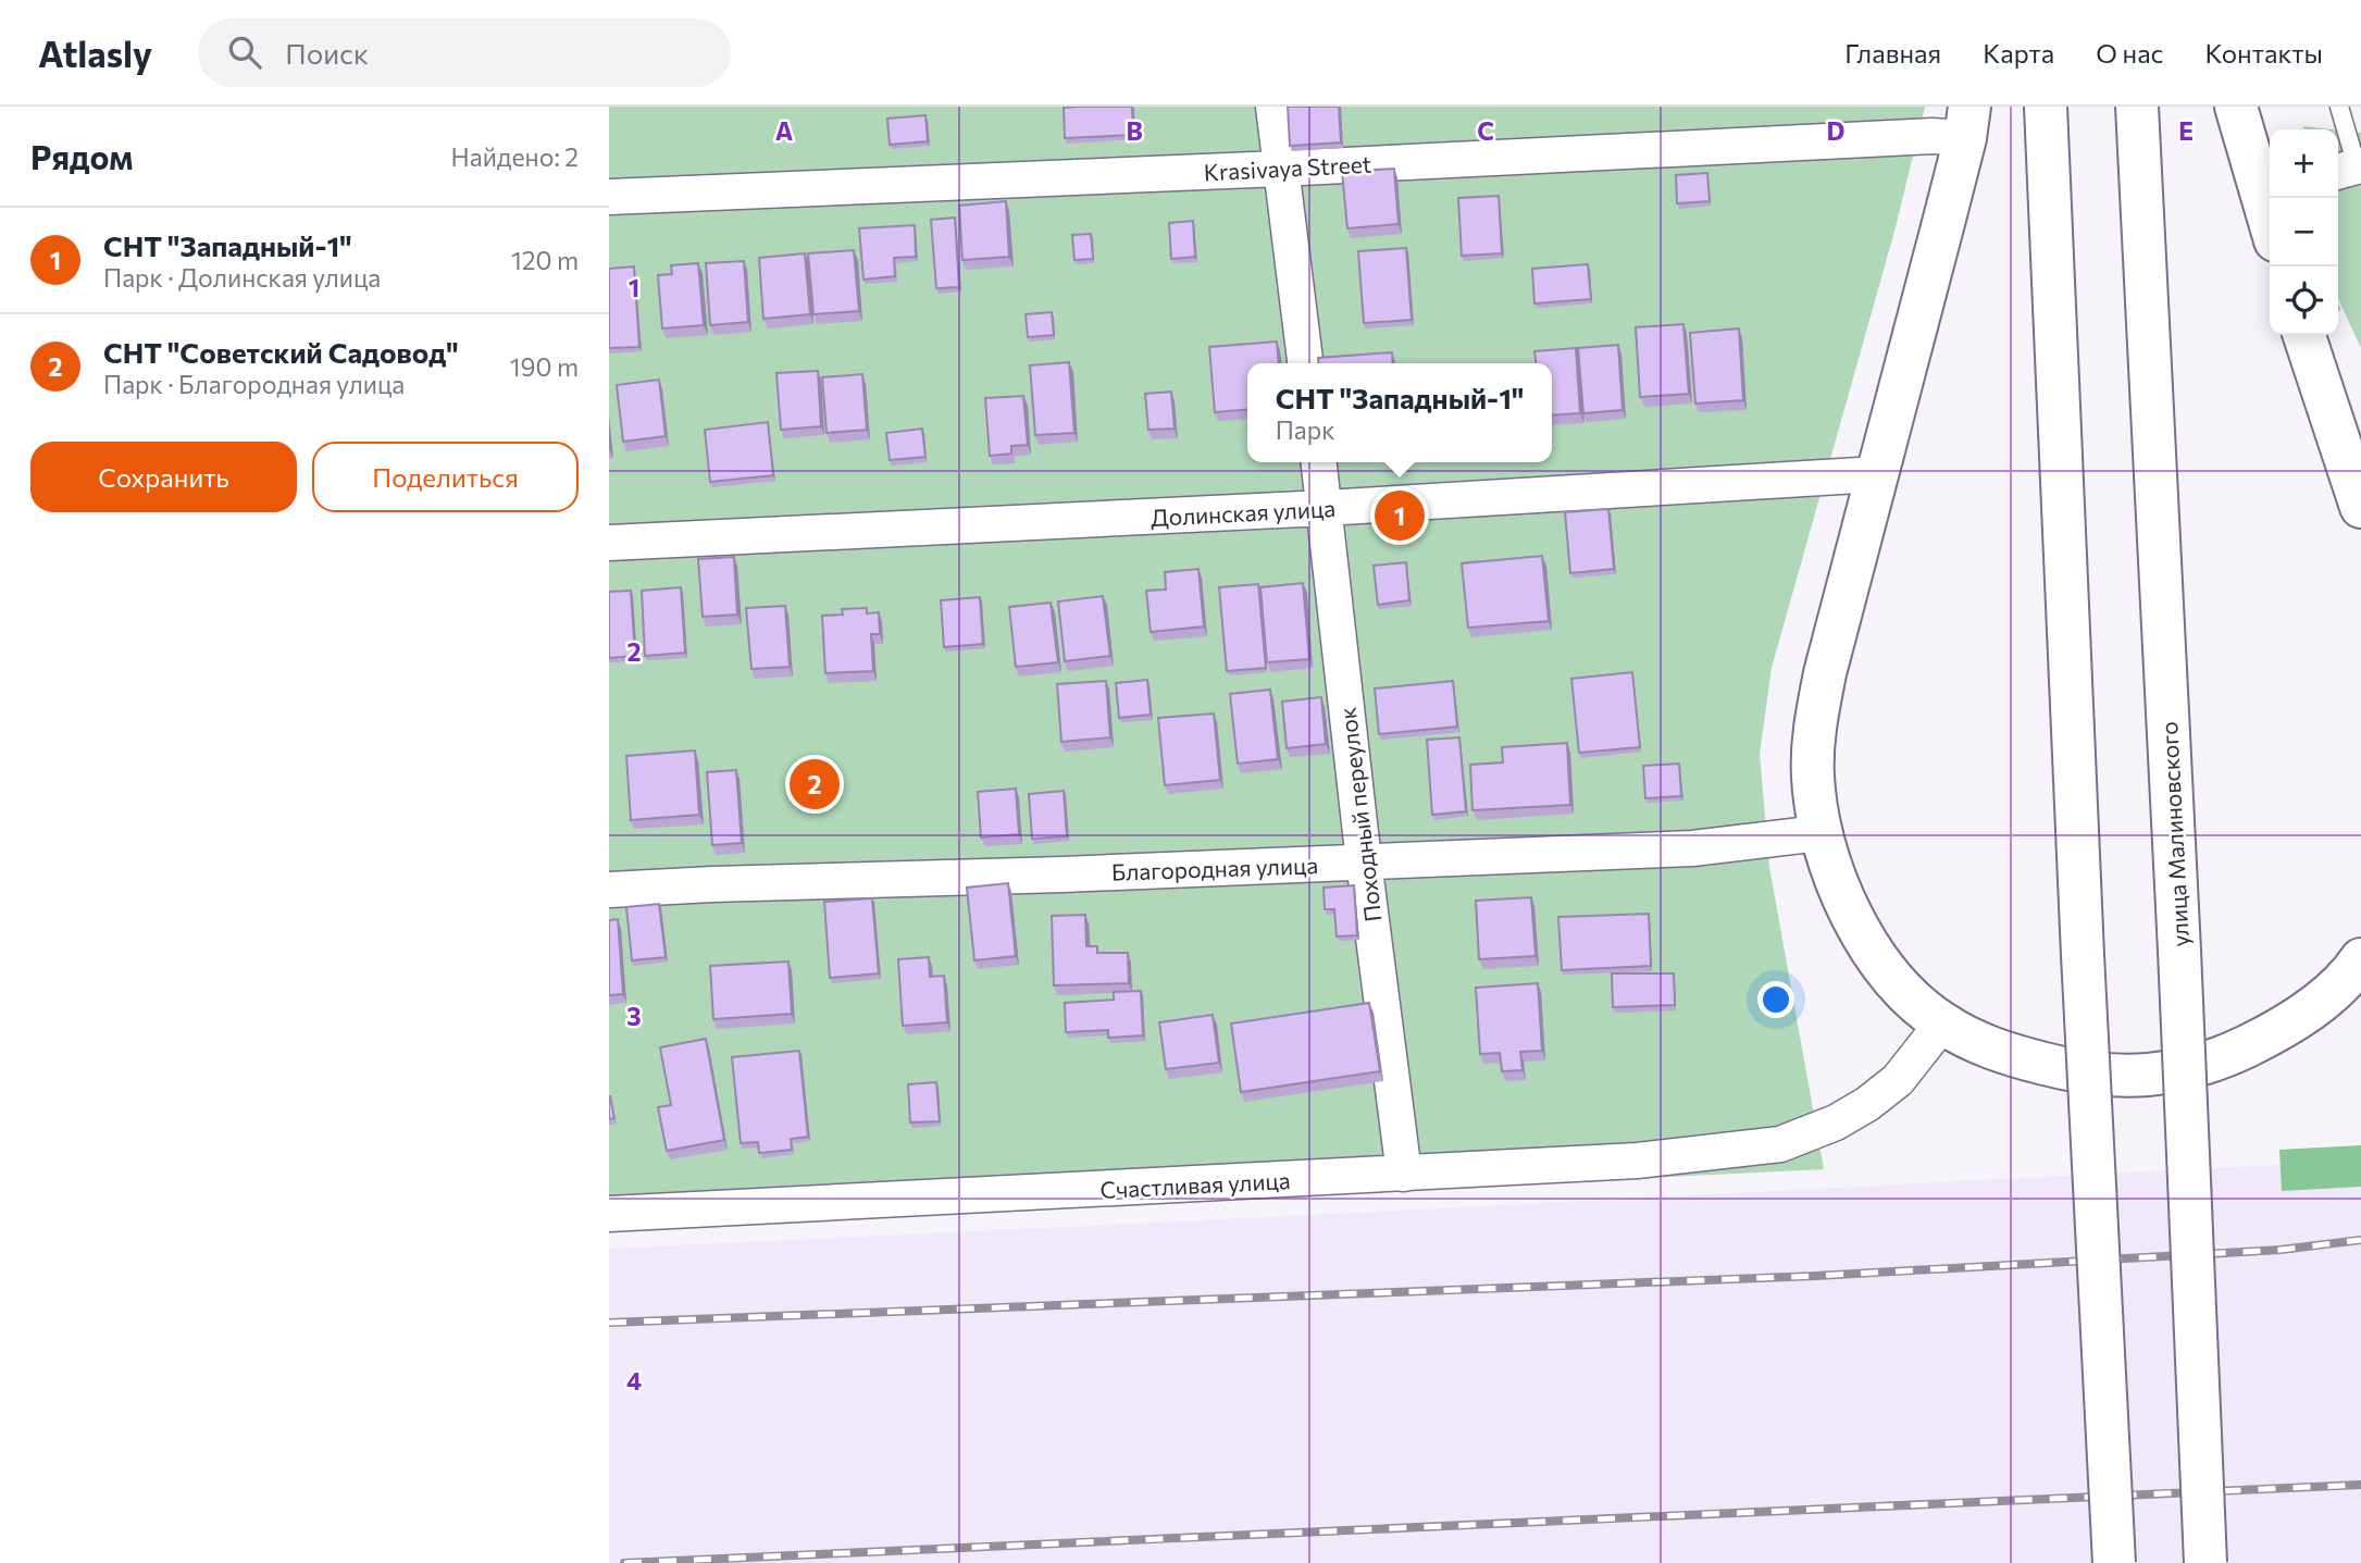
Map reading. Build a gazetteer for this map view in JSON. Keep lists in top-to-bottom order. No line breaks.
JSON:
{"streets":{"highway":["улица Малиновского"],"street":["Krasivaya Street","Долинская улица","Походный переулок","Благородная улица","Счастливая улица"]},"crossings":[["Долинская улица","Походный переулок"],["Походный переулок","Благородная улица"],["Походный переулок","Счастливая улица"]],"page":{"header":"Atlasly","search":"Поиск","nav":["Главная","Карта","О нас","Контакты"],"heading":["Рядом","Найдено: 2"],"map_buttons":["+","−"],"list":[{"mark":"1","name":"СНТ \"Западный-1\"","note":"Парк · Долинская улица","value":"120 m"},{"mark":"2","name":"СНТ \"Советский Садовод\"","note":"Парк · Благородная улица","value":"190 m"}],"popup":["СНТ \"Западный-1\"","Парк"],"buttons":["Сохранить","Поделиться"],"pins":["1","2"]},"grid":{"columns":["A","B","C","D","E"],"rows":["1","2","3","4"]}}
